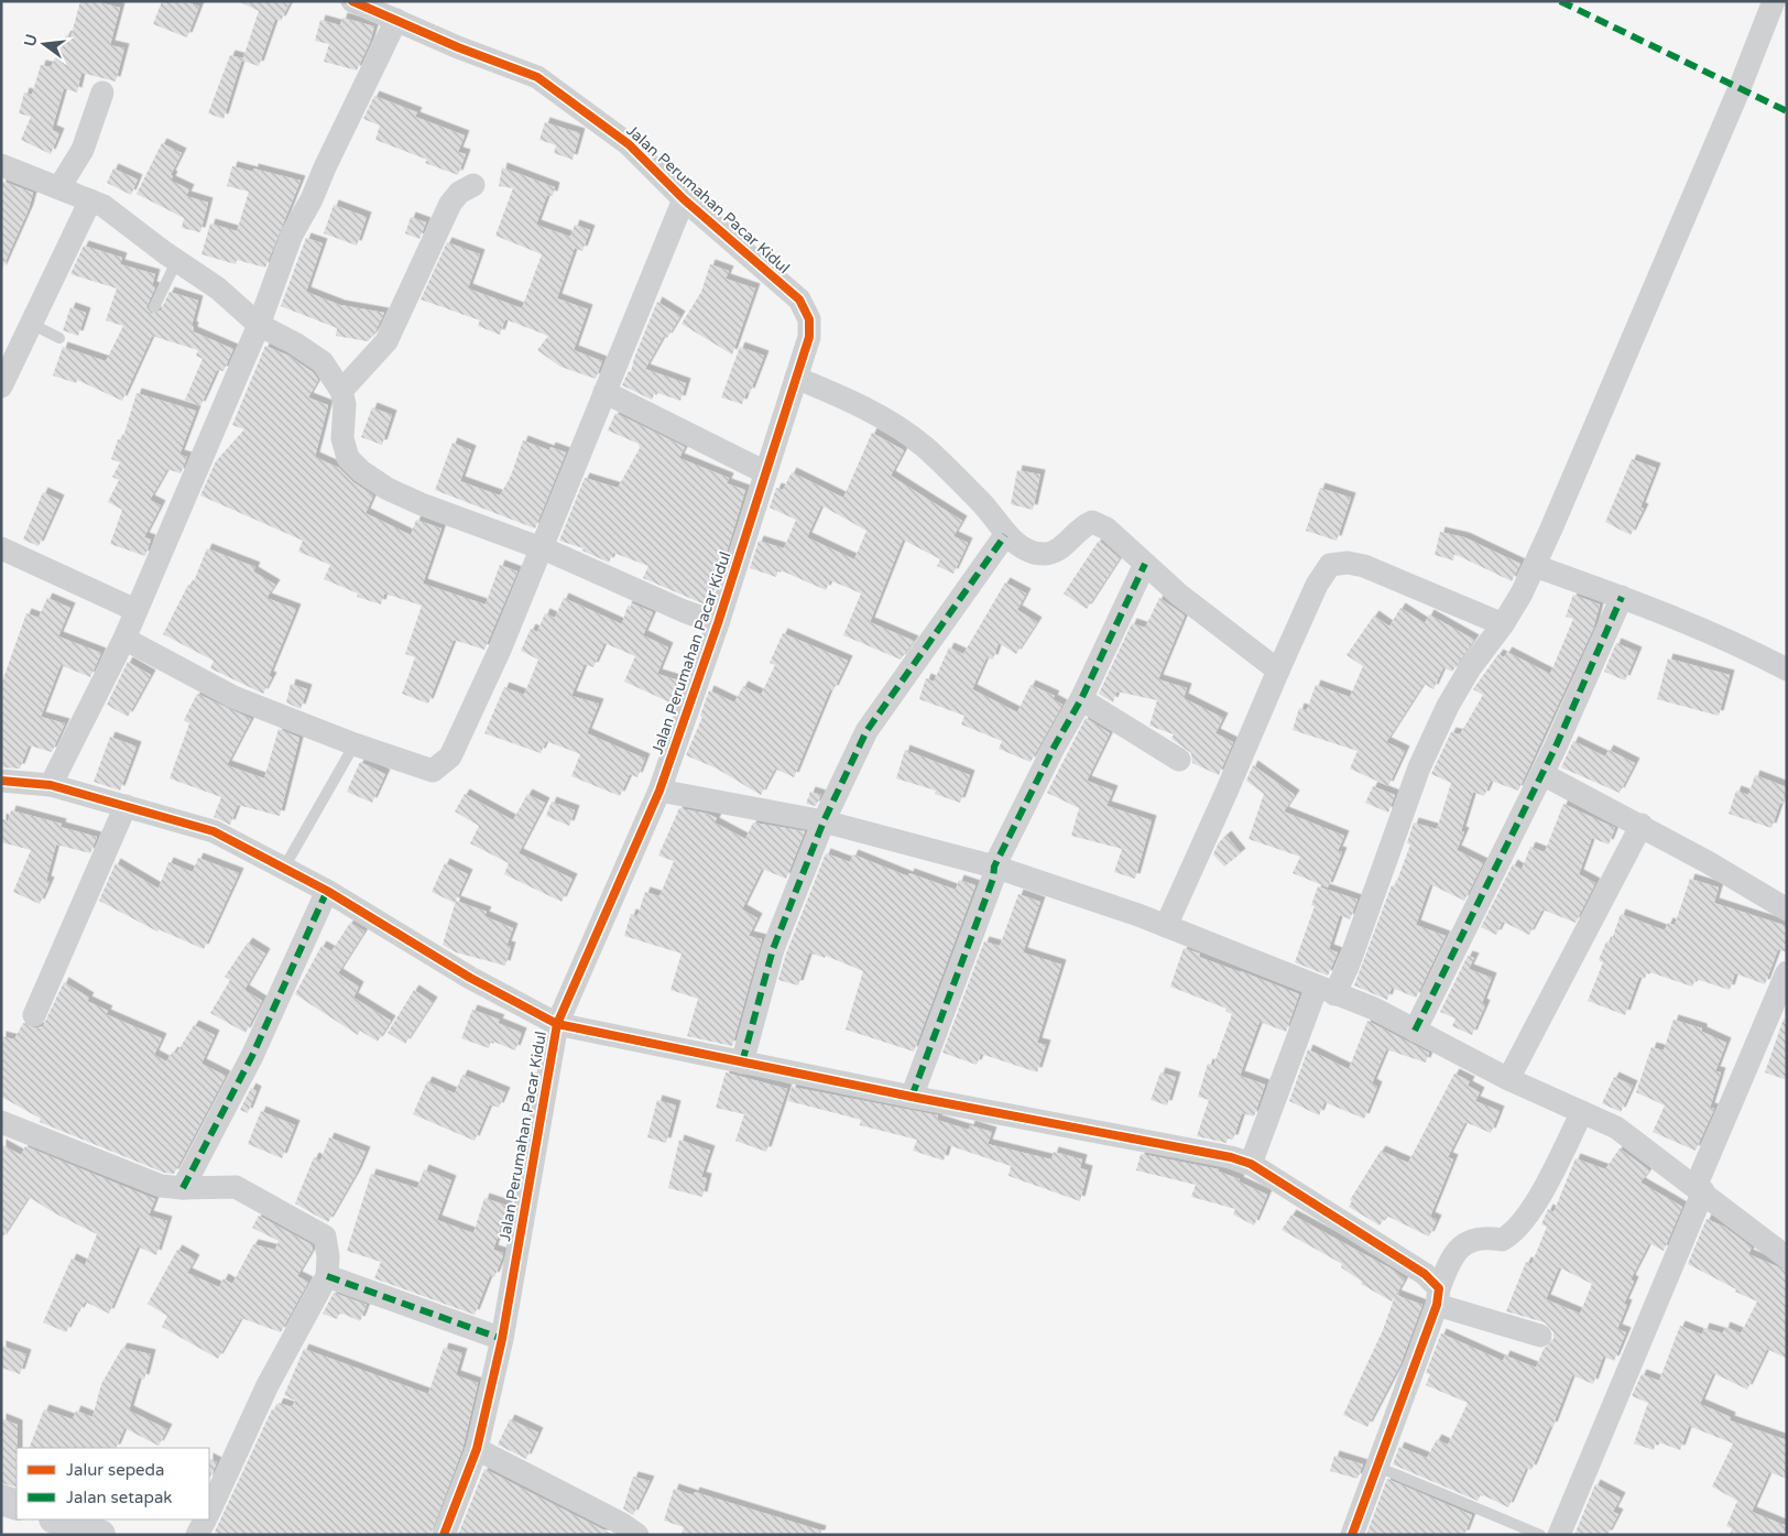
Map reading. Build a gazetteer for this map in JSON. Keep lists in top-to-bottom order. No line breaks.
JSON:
{"streets":{"street":["Jalan Perumahan Pacar Kidul"]},"legend":["Jalur sepeda","Jalan setapak"],"north":"left"}
